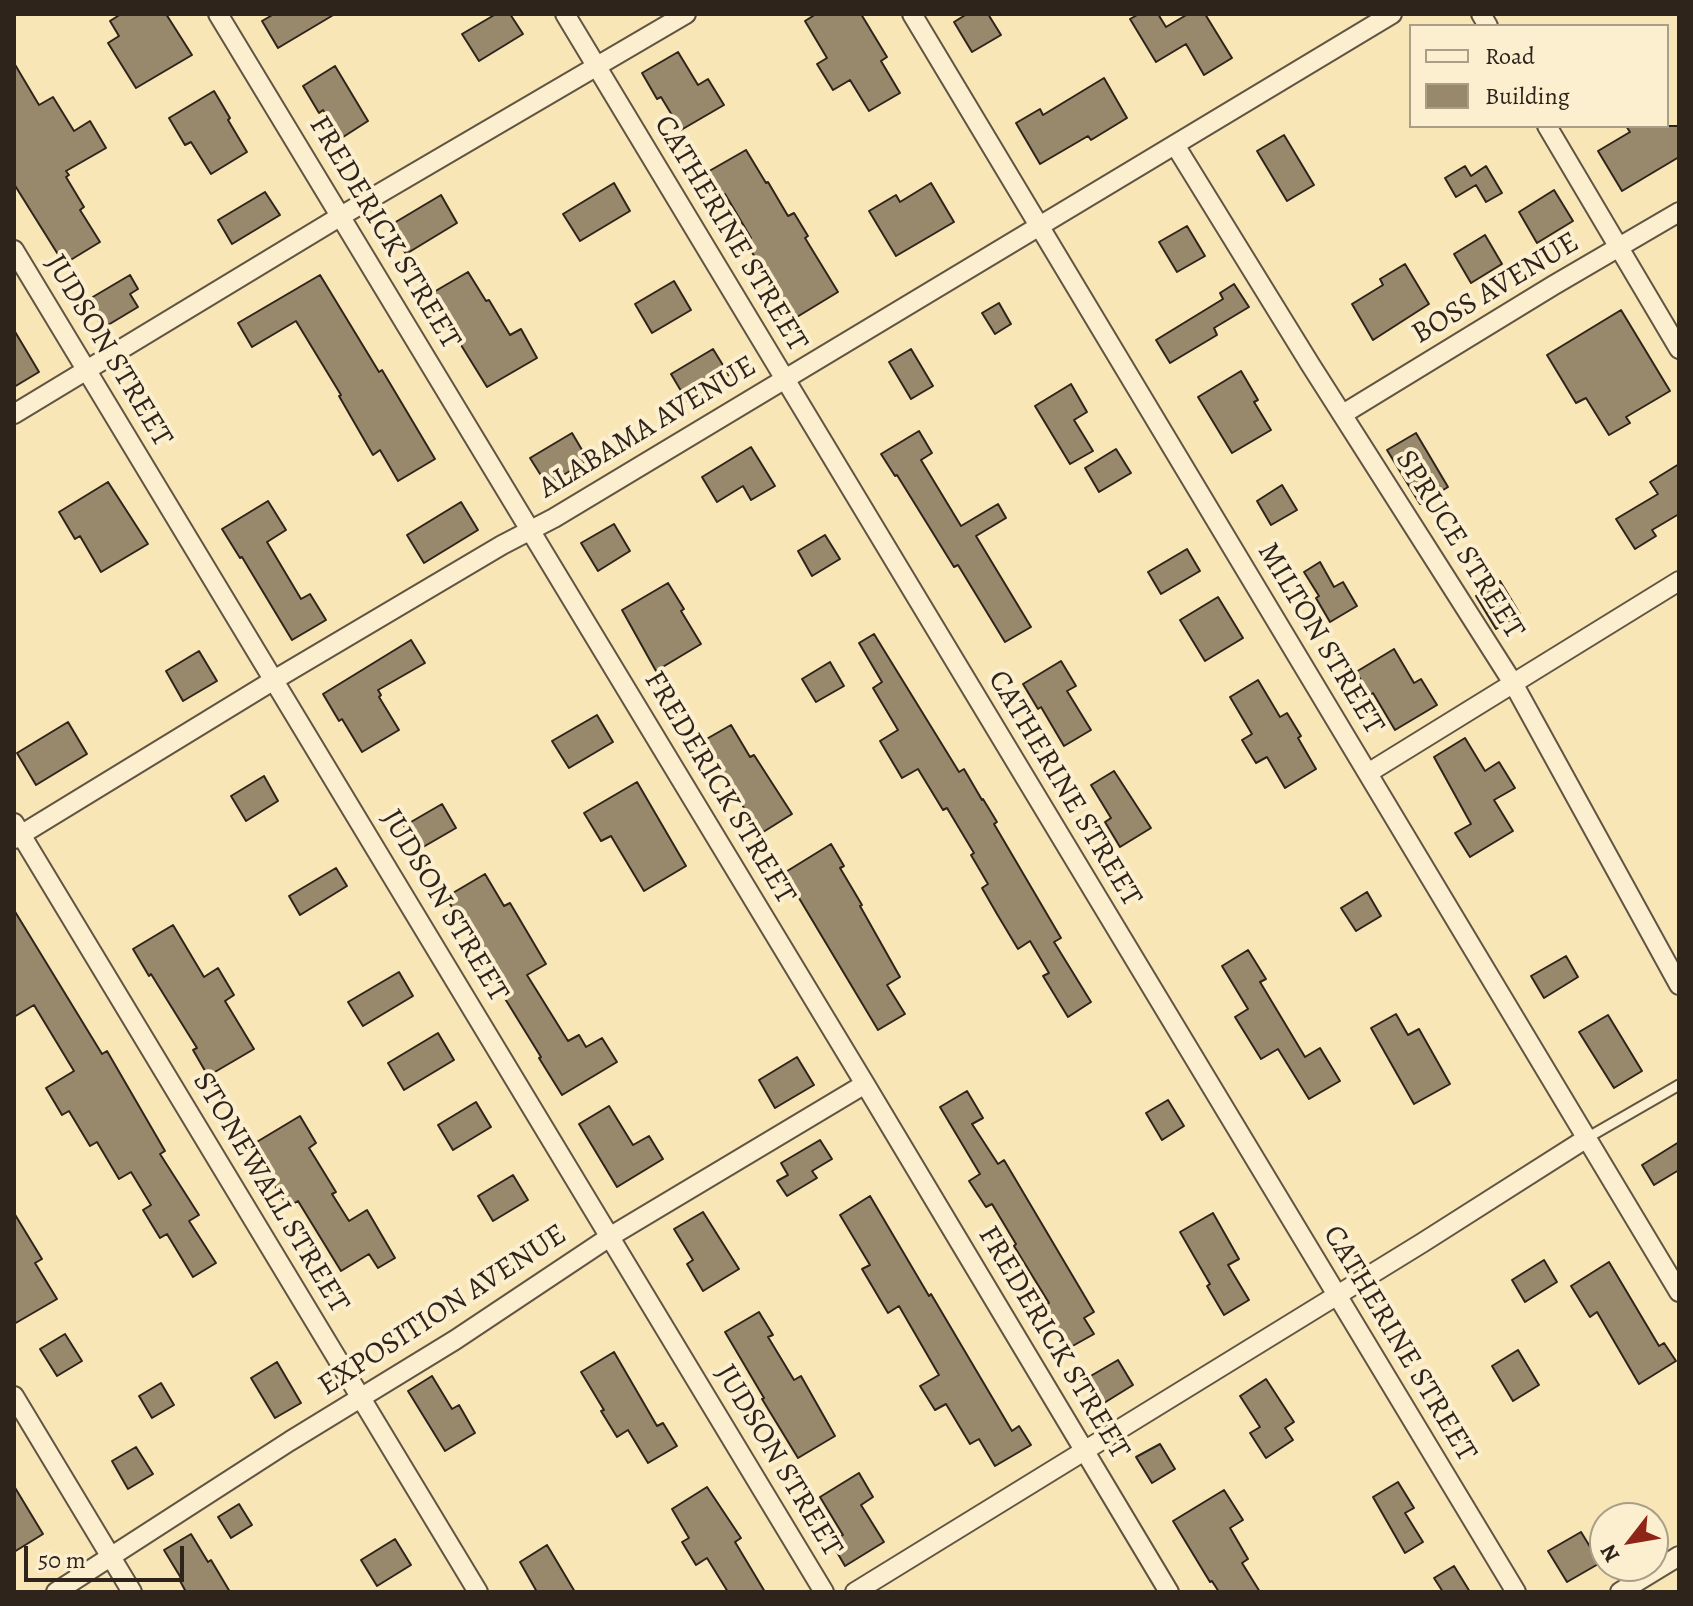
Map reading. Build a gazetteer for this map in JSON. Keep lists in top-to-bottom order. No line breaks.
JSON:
{"streets":{"street":["FREDERICK STREET","CATHERINE STREET","BOSS AVENUE","JUDSON STREET","ALABAMA AVENUE","SPRUCE STREET","MILTON STREET","STONEWALL STREET","EXPOSITION AVENUE"]},"crossings":[["FREDERICK STREET","ALABAMA AVENUE"],["FREDERICK STREET","EXPOSITION AVENUE"],["CATHERINE STREET","ALABAMA AVENUE"],["BOSS AVENUE","SPRUCE STREET"],["JUDSON STREET","ALABAMA AVENUE"],["JUDSON STREET","EXPOSITION AVENUE"],["ALABAMA AVENUE","SPRUCE STREET"],["ALABAMA AVENUE","MILTON STREET"],["ALABAMA AVENUE","STONEWALL STREET"],["STONEWALL STREET","EXPOSITION AVENUE"]],"legend":["Road","Building"],"scale_bar":"50 m","north":"bottom left"}
